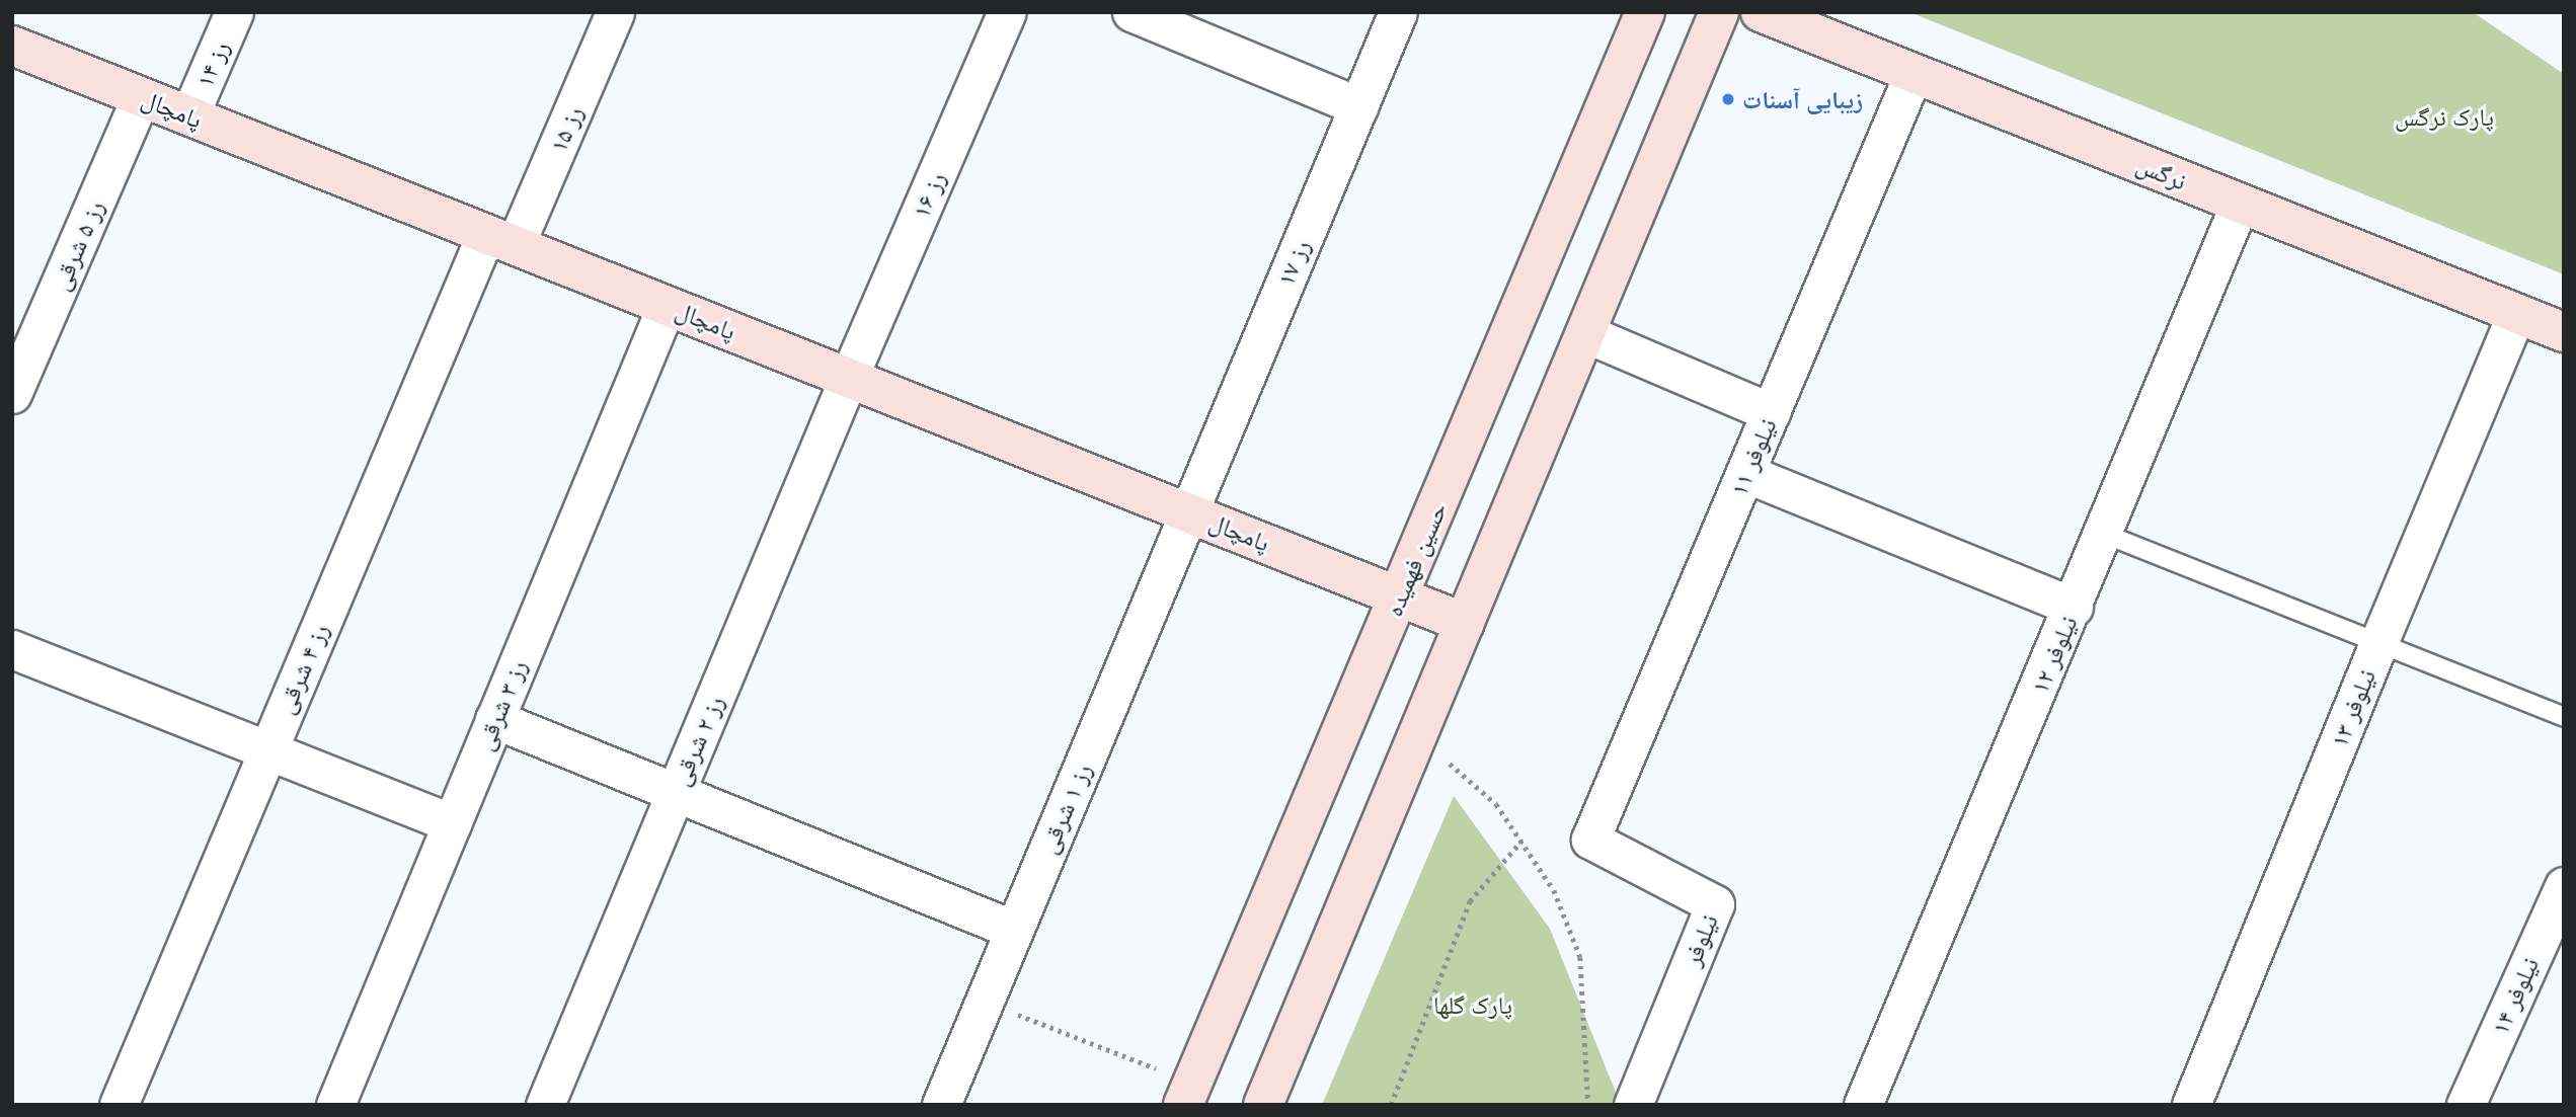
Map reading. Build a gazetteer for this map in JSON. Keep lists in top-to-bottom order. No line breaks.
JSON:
{"streets":{"main road":["پامچال","نرگس","حسین فهمیده"],"street":["رز ۱۴","رز ۱۵","رز ۱۶","رز ۵ شرقی","رز ۱۷","نیلوفر ۱۱","نیلوفر ۱۲","رز ۴ شرقی","رز ۳ شرقی","نیلوفر ۱۳","رز ۲ شرقی","رز ۱ شرقی","نیلوفر","نیلوفر ۱۴"]},"crossings":[["رز ۱۴","پامچال"],["پامچال","رز ۱۵"],["پامچال","رز ۱۶"],["پامچال","رز ۵ شرقی"],["پامچال","رز ۱۷"],["پامچال","حسین فهمیده"],["پامچال","رز ۴ شرقی"],["پامچال","رز ۳ شرقی"],["پامچال","رز ۲ شرقی"],["پامچال","رز ۱ شرقی"],["رز ۱۵","رز ۴ شرقی"],["نرگس","نیلوفر ۱۱"],["نرگس","نیلوفر ۱۲"],["نرگس","نیلوفر ۱۳"],["رز ۱۶","رز ۲ شرقی"],["رز ۱۷","رز ۱ شرقی"],["نیلوفر ۱۱","نیلوفر"]],"parks":["پارک نرگس","پارک گلها"],"places":["زیبایی آسنات"]}
